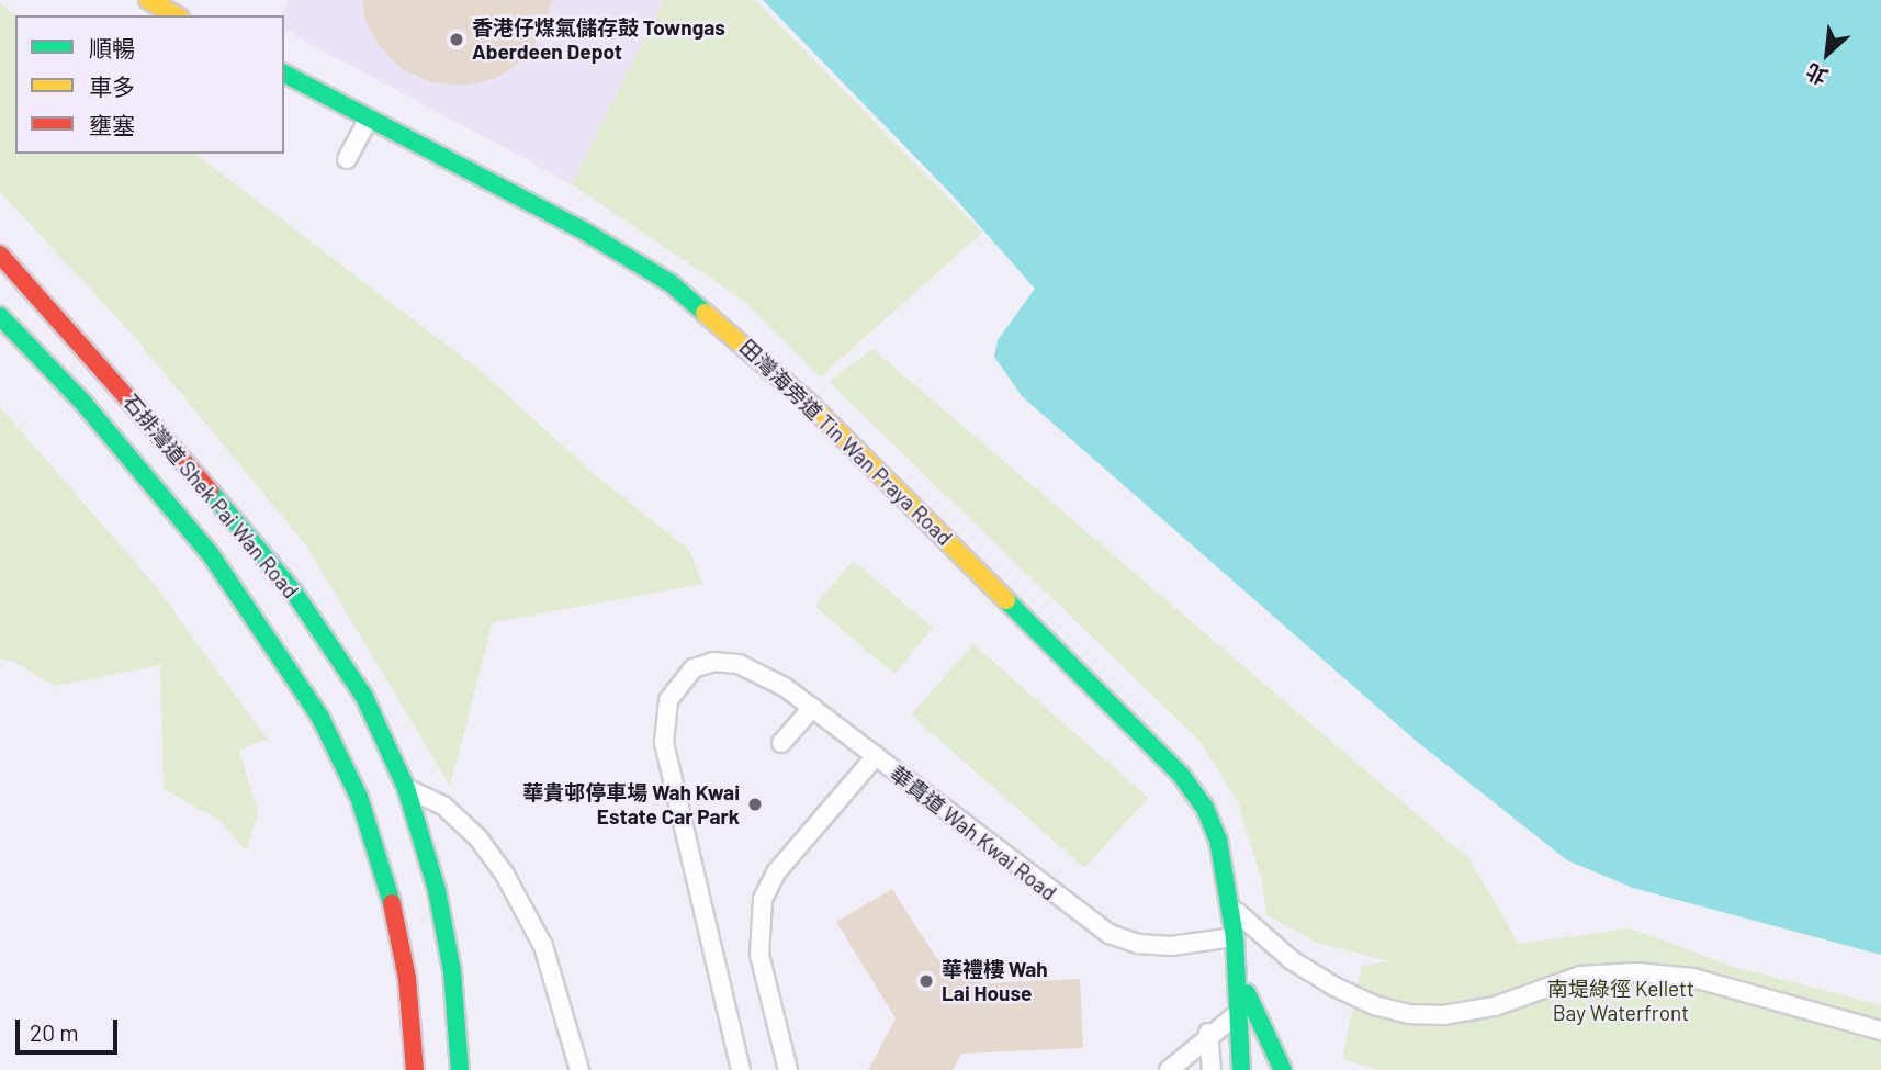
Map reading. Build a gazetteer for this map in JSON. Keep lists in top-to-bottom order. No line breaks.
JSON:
{"streets":{"main road":["田灣海旁道 Tin Wan Praya Road","石排灣道 Shek Pai Wan Road"],"lane":["華貴道 Wah Kwai Road"]},"crossings":[["田灣海旁道 Tin Wan Praya Road","華貴道 Wah Kwai Road"]],"parks":["南堤綠徑 Kellett Bay Waterfront"],"places":["香港仔煤氣儲存鼓 Towngas Aberdeen Depot","華貴邨停車場 Wah Kwai Estate Car Park","華禮樓 Wah Lai House"],"legend":["順暢","車多","壅塞"],"scale_bar":"20 m","north":"bottom left"}
